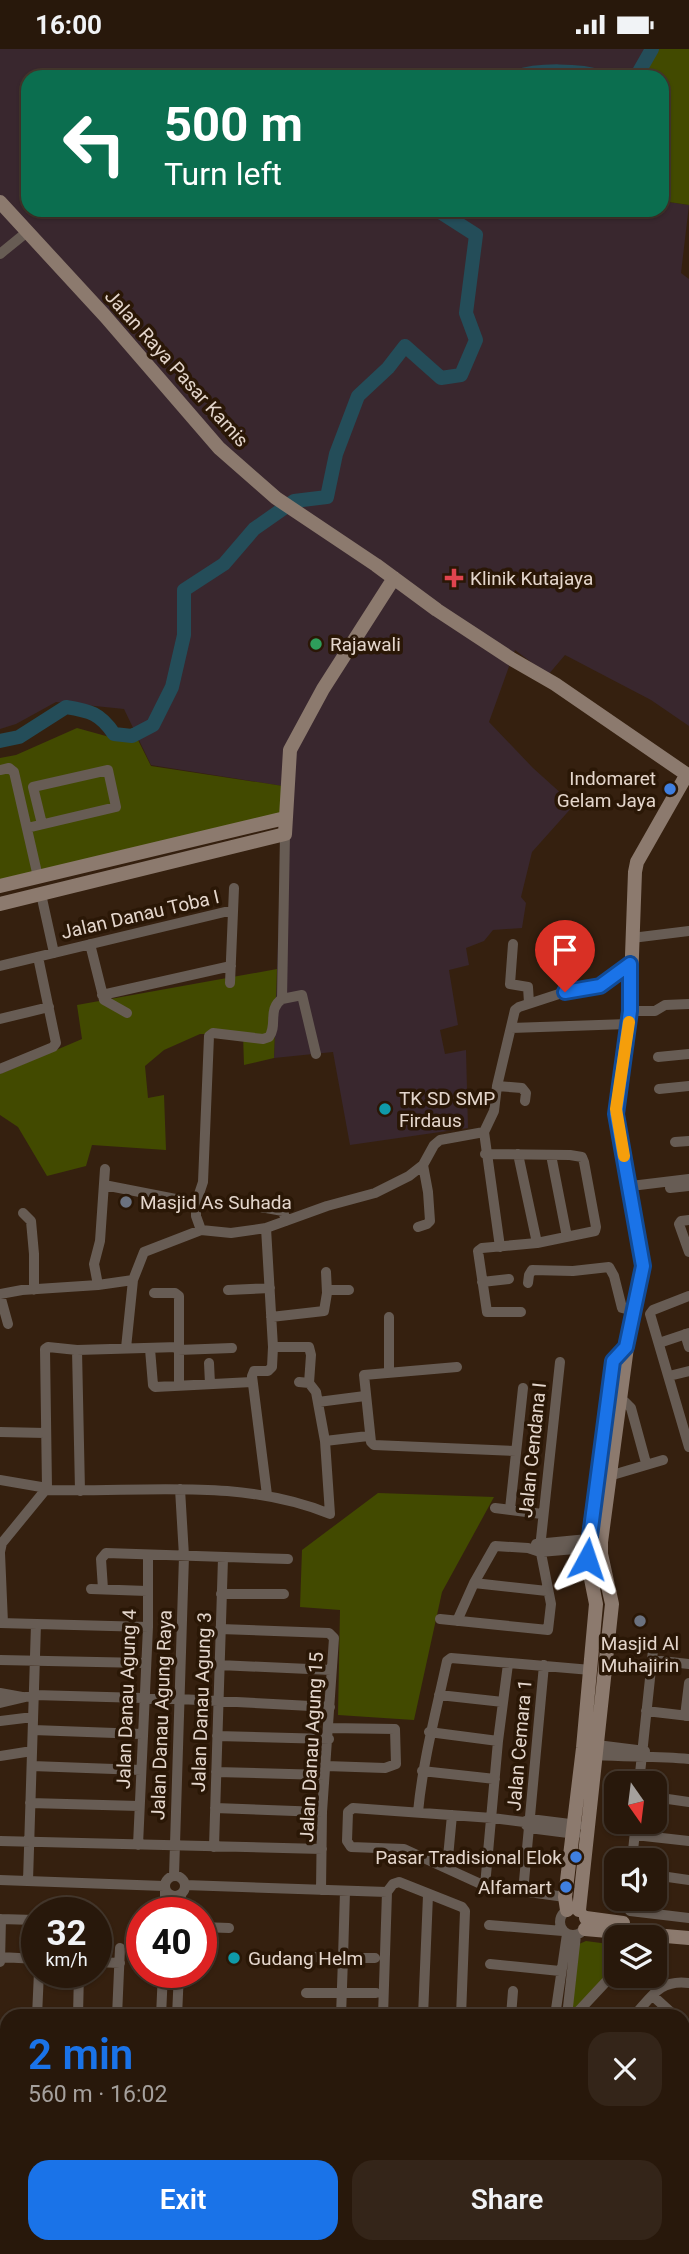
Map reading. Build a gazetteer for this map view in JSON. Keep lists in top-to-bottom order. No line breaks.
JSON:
{"streets":{"main road":["Jalan Raya Pasar Kamis"],"street":["Jalan Danau Toba I","Jalan Cendana I","Jalan Danau Agung 4","Jalan Danau Agung 3","Jalan Danau Agung Raya","Jalan Cemara 1","Jalan Danau Agung 15"]},"crossings":[["Jalan Danau Agung 3","Jalan Danau Agung 15"]],"places":{"health":["Klinik Kutajaya"],"other":["Rajawali","Indomaret Gelam Jaya","TK SD SMP Firdaus","Masjid As Suhada","Masjid Al Muhajirin","Pasar Tradisional Elok","Alfamart","Gudang Helm"]},"north":"bottom","page":{"status":"16:00","turn":["500 m","Turn left"],"speed":"32 km/h","limit":"40","heading":["2 min","560 m · 16:02"],"buttons":["Exit","Share"]}}
